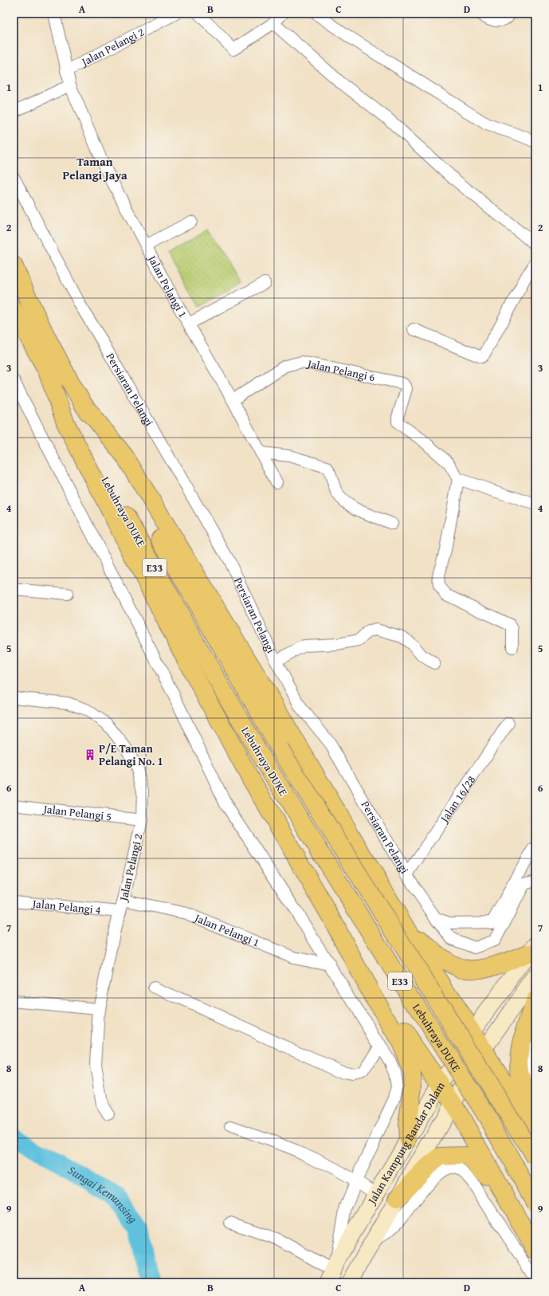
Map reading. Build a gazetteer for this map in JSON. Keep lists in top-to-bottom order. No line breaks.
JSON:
{"streets":{"highway":["Lebuhraya DUKE","E33"],"street":["Jalan Pelangi 2","Jalan Pelangi 1","Jalan Pelangi 6","Persiaran Pelangi","Jalan 16/28","Jalan Pelangi 5","Jalan Pelangi 4","Jalan Kampung Bandar Dalam"]},"crossings":[["Jalan Pelangi 2","Jalan Pelangi 1"],["Jalan Pelangi 2","Jalan Pelangi 5"],["Jalan Pelangi 2","Jalan Pelangi 4"],["Jalan Pelangi 1","Jalan Pelangi 6"],["Persiaran Pelangi","Jalan 16/28"]],"districts":["Taman Pelangi Jaya"],"water":["Sungai Kemunsing"],"places":{"building":["P/E Taman Pelangi No. 1"]},"grid":{"columns":["A","B","C","D"],"rows":["1","2","3","4","5","6","7","8","9"]}}
